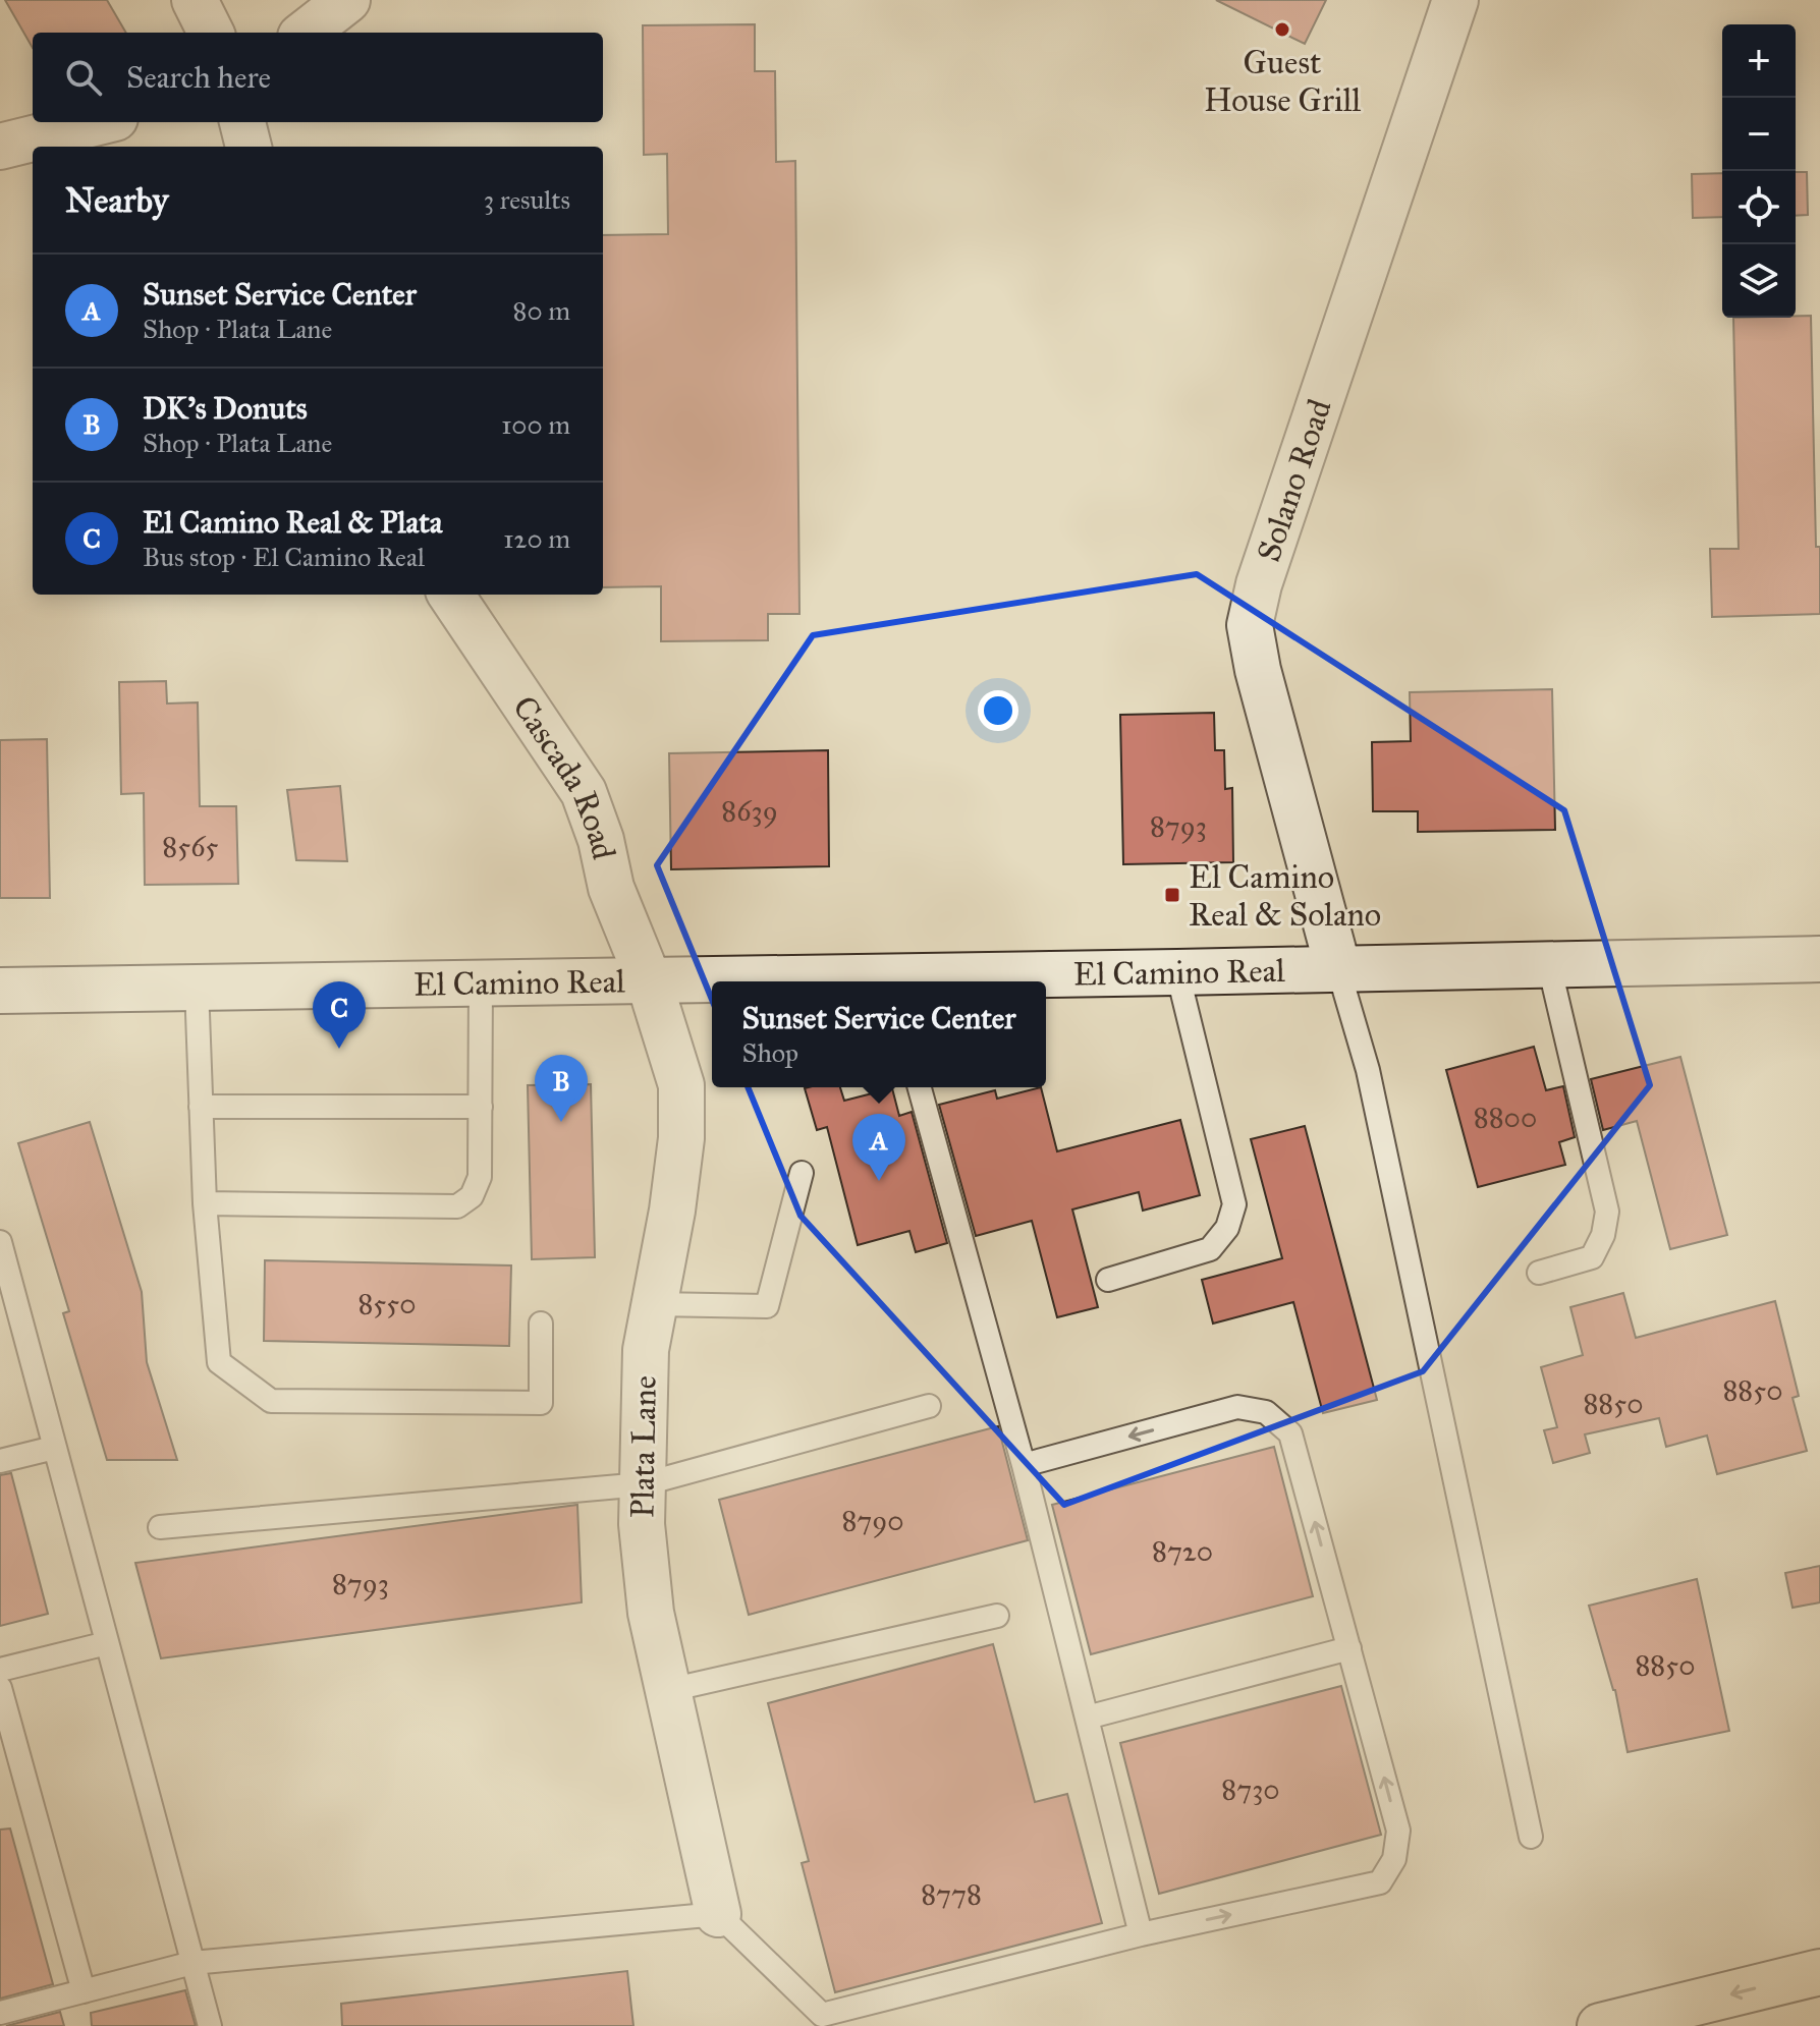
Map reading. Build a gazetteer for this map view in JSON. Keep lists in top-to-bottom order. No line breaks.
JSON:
{"streets":{"street":["Solano Road","Cascada Road","El Camino Real","Plata Lane"]},"crossings":[["Solano Road","El Camino Real"],["Cascada Road","El Camino Real"],["Cascada Road","Plata Lane"],["El Camino Real","Plata Lane"]],"places":{"other":["Guest House Grill"],"transit":["El Camino Real & Solano"]},"house_numbers":["8639","8793","8565","8800","8550","8850","8850","8790","8720","8793","8850","8730","8778"],"page":{"map_buttons":["+","−"],"search":"Search here","heading":["Nearby","3 results"],"list":[{"mark":"A","name":"Sunset Service Center","note":"Shop · Plata Lane","value":"80 m"},{"mark":"B","name":"DK's Donuts","note":"Shop · Plata Lane","value":"100 m"},{"mark":"C","name":"El Camino Real & Plata","note":"Bus stop · El Camino Real","value":"120 m"}],"popup":["Sunset Service Center","Shop"],"pins":["C","B","A"]}}
